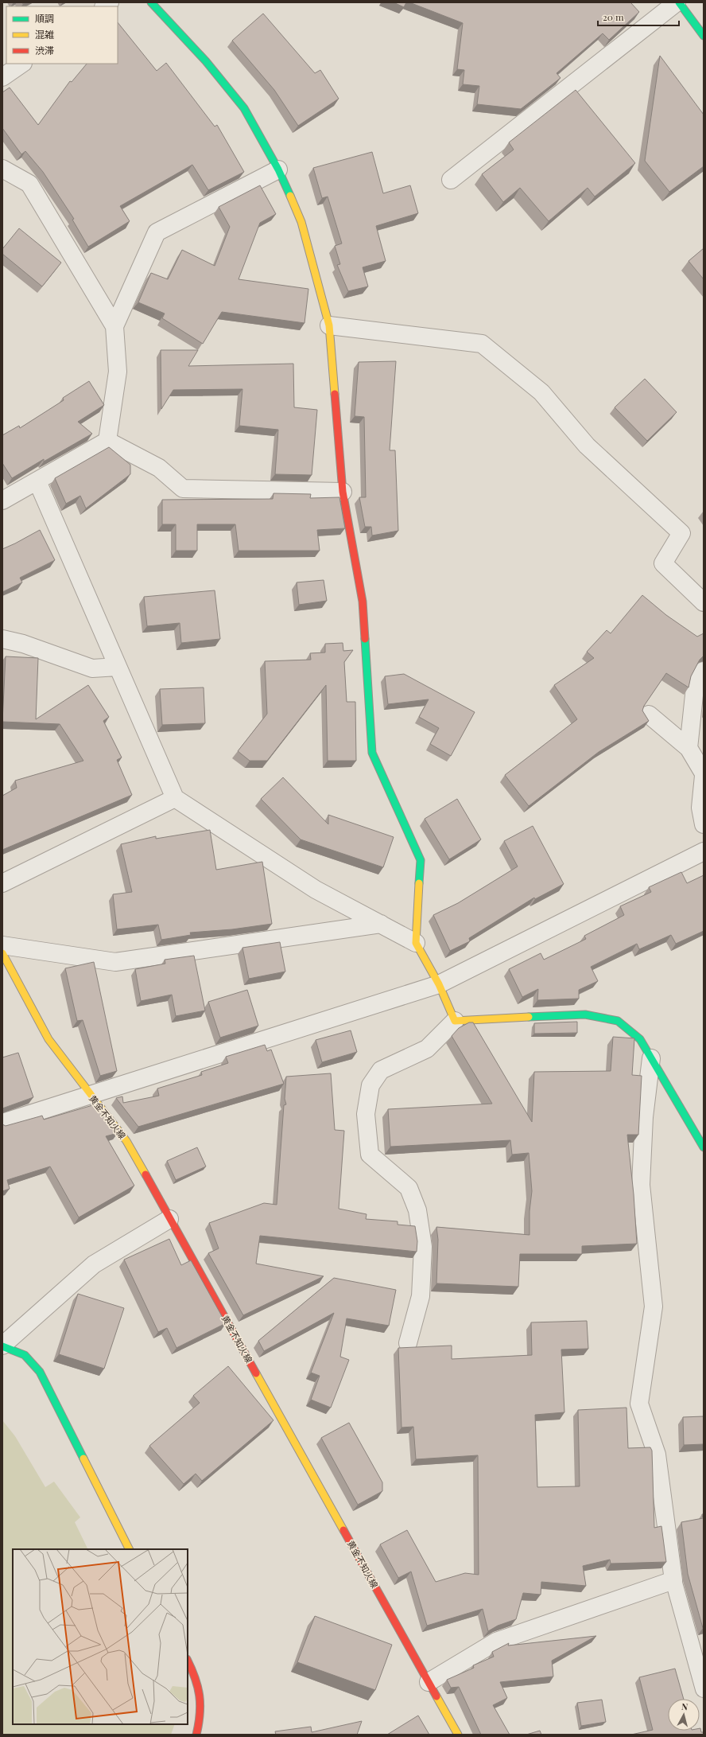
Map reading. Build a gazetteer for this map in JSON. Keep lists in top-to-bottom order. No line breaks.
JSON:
{"streets":{"street":["黄金不知火線"]},"legend":["順調","混雑","渋滞"],"scale_bar":"20 m","north":"top"}
